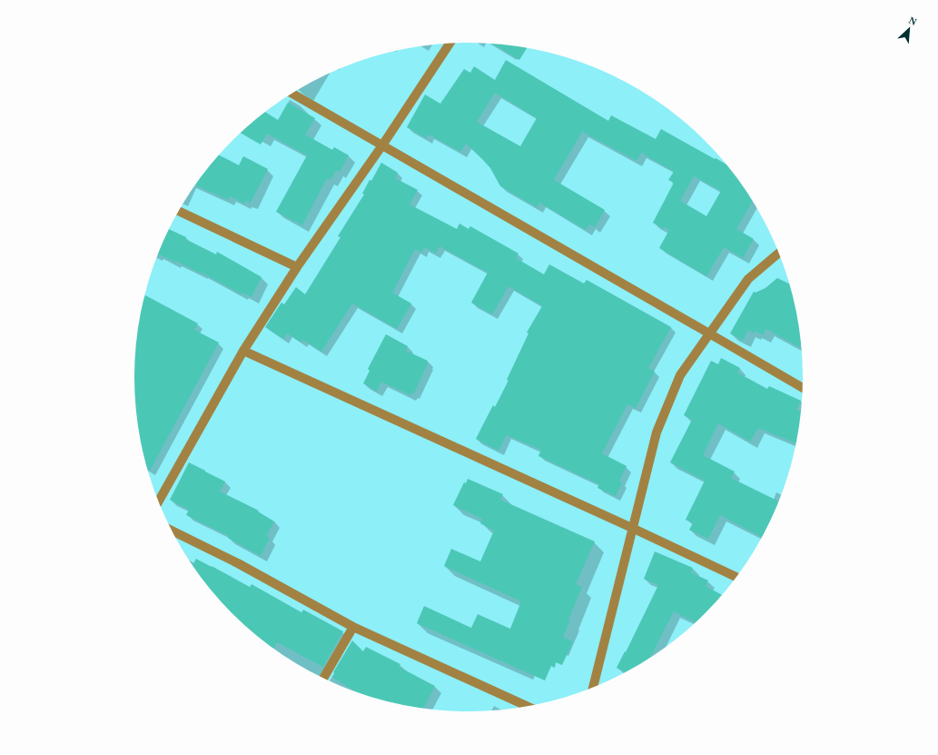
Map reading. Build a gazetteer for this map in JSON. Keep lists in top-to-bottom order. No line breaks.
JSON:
{"north":"top right"}
